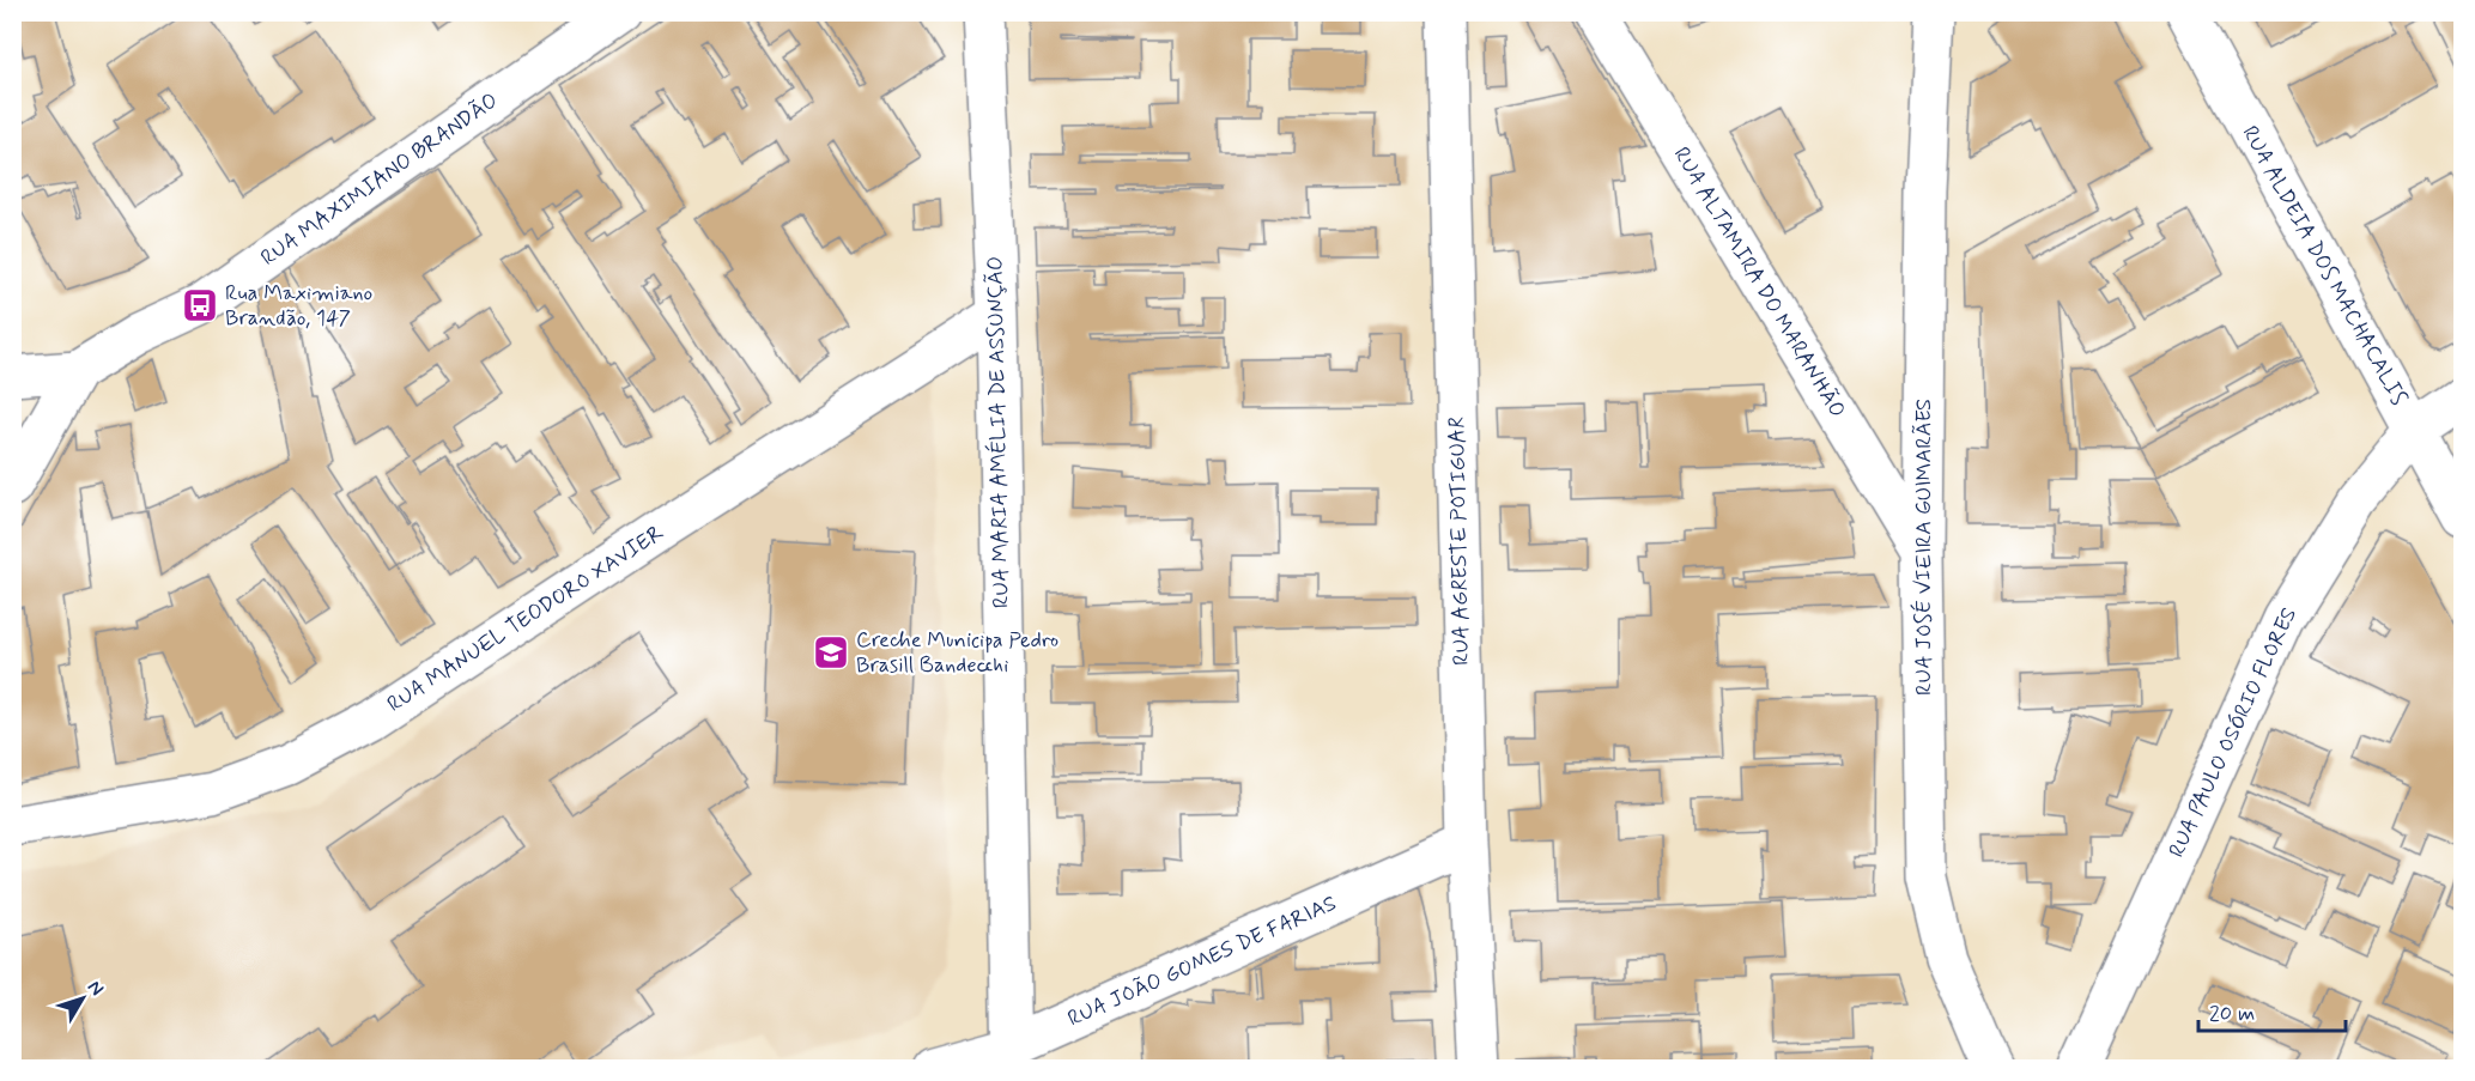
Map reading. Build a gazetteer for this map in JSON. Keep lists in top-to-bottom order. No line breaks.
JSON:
{"streets":{"street":["RUA MAXIMIANO BRANDÃO","RUA ALDEIA DOS MACHACALIS","RUA ALTAMIRA DO MARANHÃO","RUA MARIA AMÉLIA DE ASSUNÇÃO","RUA AGRESTE POTIGUAR","RUA JOSÉ VIEIRA GUIMARÃES","RUA MANUEL TEODORO XAVIER","RUA PAULO OSÓRIO FLORES","RUA JOÃO GOMES DE FARIAS"]},"crossings":[["RUA ALDEIA DOS MACHACALIS","RUA PAULO OSÓRIO FLORES"],["RUA ALTAMIRA DO MARANHÃO","RUA JOSÉ VIEIRA GUIMARÃES"],["RUA MARIA AMÉLIA DE ASSUNÇÃO","RUA MANUEL TEODORO XAVIER"],["RUA MARIA AMÉLIA DE ASSUNÇÃO","RUA JOÃO GOMES DE FARIAS"],["RUA AGRESTE POTIGUAR","RUA JOÃO GOMES DE FARIAS"]],"places":{"bus stop":["Rua Maximiano Brandão, 147"],"school or university":["Creche Municipa Pedro Brasill Bandecchi"]},"scale_bar":"20 m","north":"top right"}
